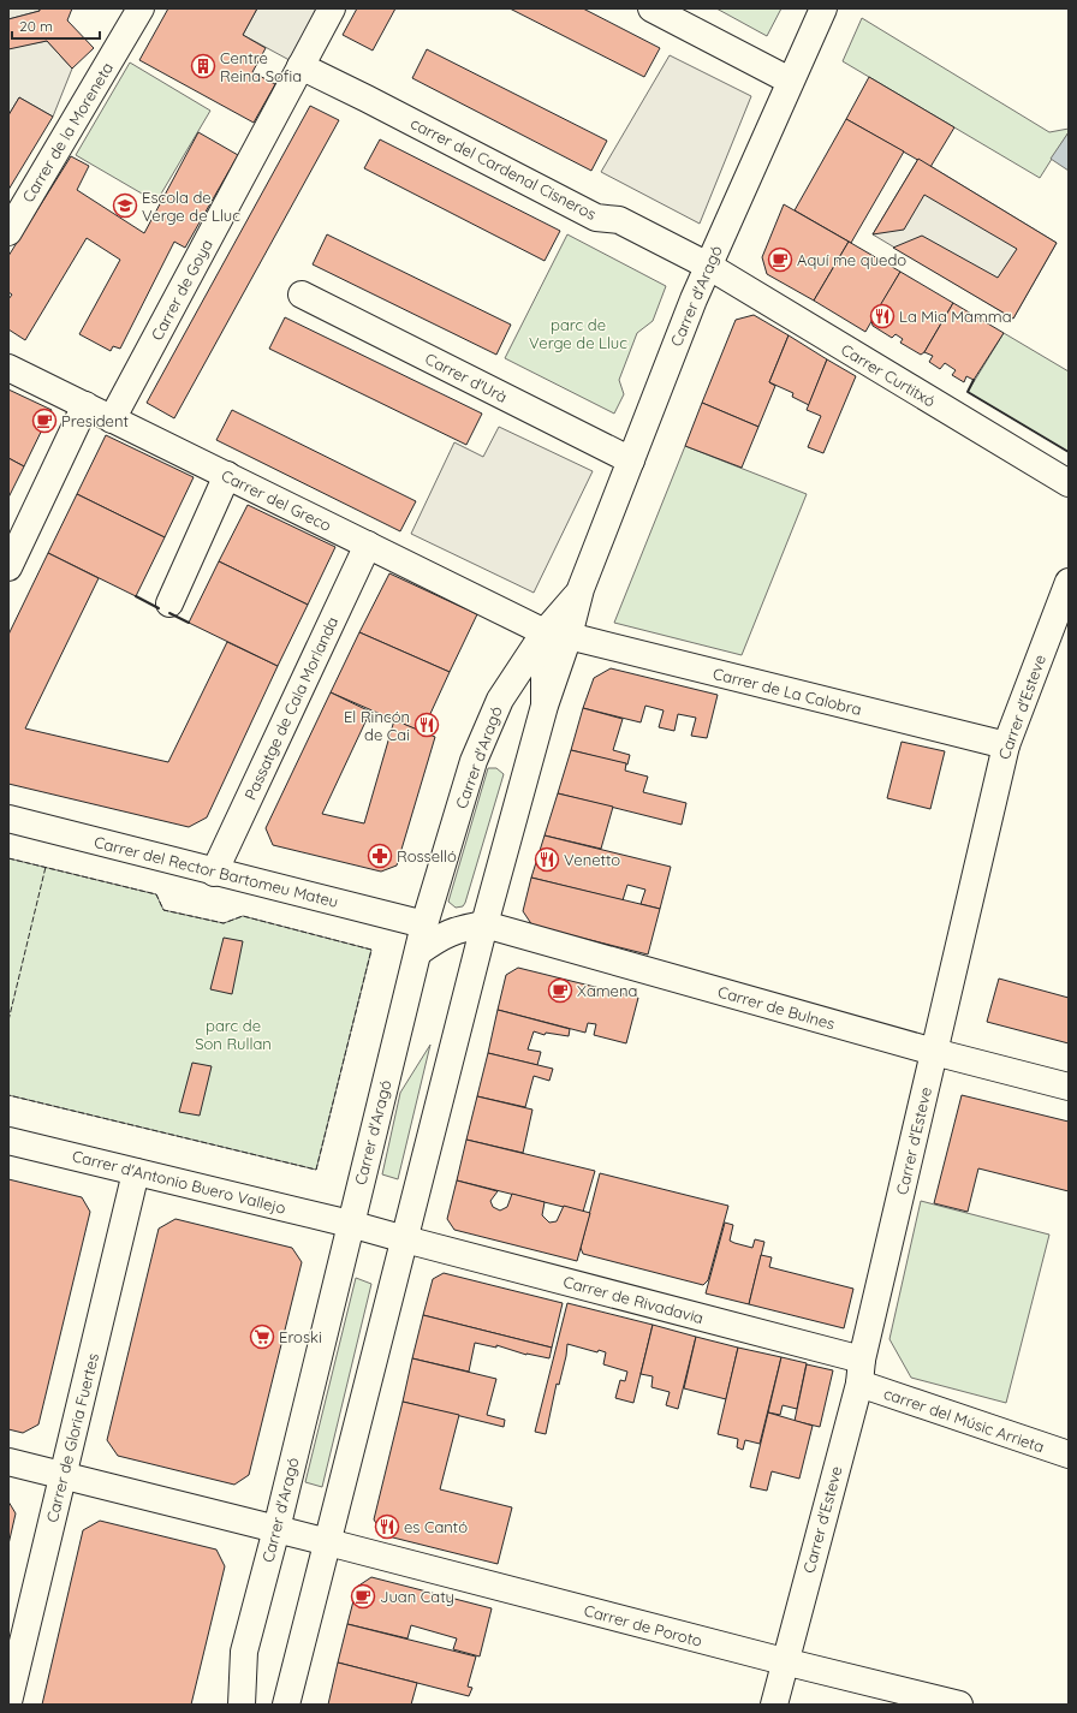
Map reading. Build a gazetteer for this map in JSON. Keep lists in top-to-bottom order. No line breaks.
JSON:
{"streets":{"street":["Carrer de la Moreneta","carrer del Cardenal Cisneros","Carrer de Goya","Carrer d'Aragó","Carrer Curtitxó","Carrer d'Urà","Carrer del Greco","Carrer de La Calobra","Carrer d'Esteve","Passatge de Cala Morlanda","Carrer del Rector Bartomeu Mateu","Carrer de Bulnes","Carrer d'Antonio Buero Vallejo","Carrer de Rivadavia","carrer del Músic Arrieta","Carrer de Gloria Fuertes","Carrer de Poroto"]},"crossings":[["carrer del Cardenal Cisneros","Carrer de Goya"],["carrer del Cardenal Cisneros","Carrer d'Aragó"],["carrer del Cardenal Cisneros","Carrer Curtitxó"],["Carrer de Goya","Carrer del Greco"],["Carrer d'Aragó","Carrer Curtitxó"],["Carrer d'Aragó","Carrer d'Urà"],["Carrer d'Aragó","Carrer del Greco"],["Carrer d'Aragó","Carrer de La Calobra"],["Carrer d'Aragó","Carrer del Rector Bartomeu Mateu"],["Carrer d'Aragó","Carrer d'Antonio Buero Vallejo"],["Carrer d'Aragó","Carrer de Poroto"],["Carrer del Greco","Carrer de La Calobra"],["Carrer del Greco","Passatge de Cala Morlanda"],["Carrer de La Calobra","Carrer d'Esteve"],["Carrer d'Esteve","Carrer de Bulnes"],["Carrer d'Esteve","Carrer de Rivadavia"],["Carrer d'Esteve","carrer del Músic Arrieta"],["Carrer d'Esteve","Carrer de Poroto"],["Passatge de Cala Morlanda","Carrer del Rector Bartomeu Mateu"],["Carrer d'Antonio Buero Vallejo","Carrer de Rivadavia"],["Carrer d'Antonio Buero Vallejo","Carrer de Gloria Fuertes"],["Carrer de Rivadavia","carrer del Músic Arrieta"],["Carrer de Gloria Fuertes","Carrer de Poroto"]],"parks":["parc de Verge de Lluc","parc de Son Rullan"],"places":{"building":["Centre Reina Sofia"],"school or university":["Escola de Verge de Lluc"],"cafe":["Aquí me quedo","President","Xamena","Juan Caty"],"restaurant":["La Mia Mamma","El Rincón de Cai","Venetto","es Cantó"],"pharmacy":["Rosselló"],"supermarket":["Eroski"]},"scale_bar":"20 m"}
